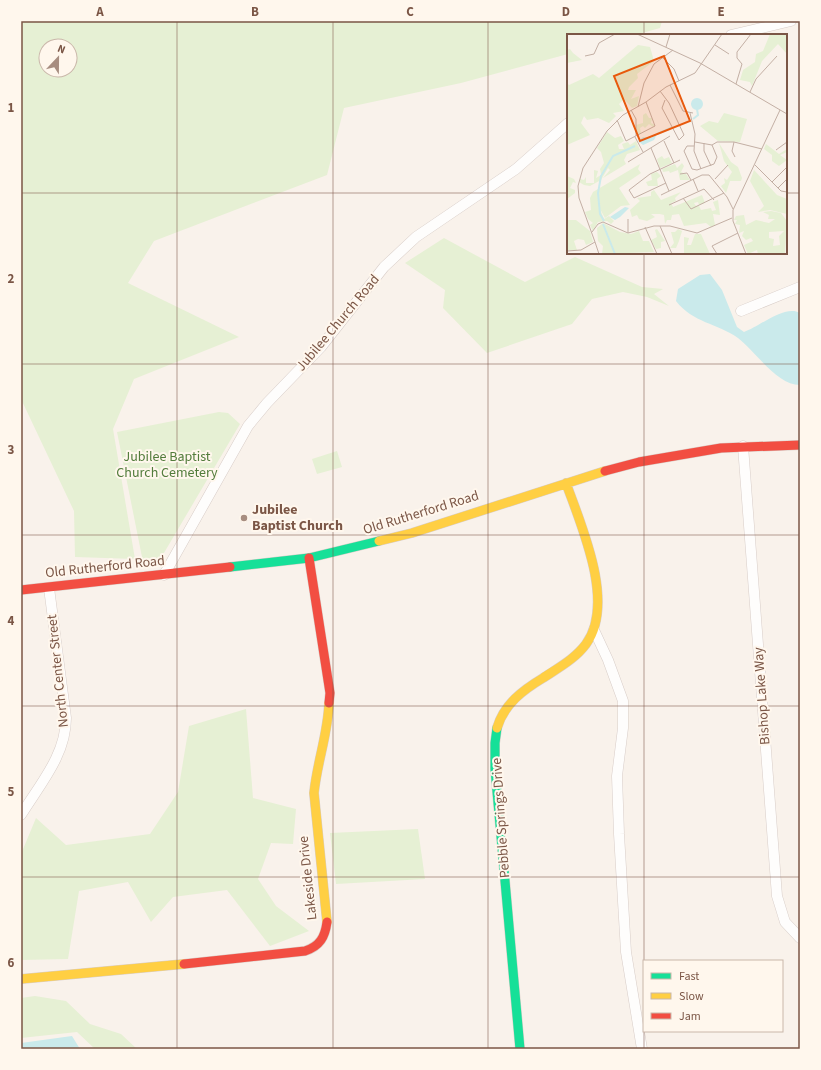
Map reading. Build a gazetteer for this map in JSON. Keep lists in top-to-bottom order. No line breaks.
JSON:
{"streets":{"street":["Jubilee Church Road","Old Rutherford Road","North Center Street","Bishop Lake Way","Pebble Springs Drive","Lakeside Drive"]},"crossings":[["Jubilee Church Road","Old Rutherford Road"],["Old Rutherford Road","North Center Street"],["Old Rutherford Road","Bishop Lake Way"],["Old Rutherford Road","Pebble Springs Drive"],["Old Rutherford Road","Lakeside Drive"]],"parks":["Jubilee Baptist Church Cemetery"],"places":["Jubilee Baptist Church"],"legend":["Fast","Slow","Jam"],"north":"top","grid":{"columns":["A","B","C","D","E"],"rows":["1","2","3","4","5","6"]}}
